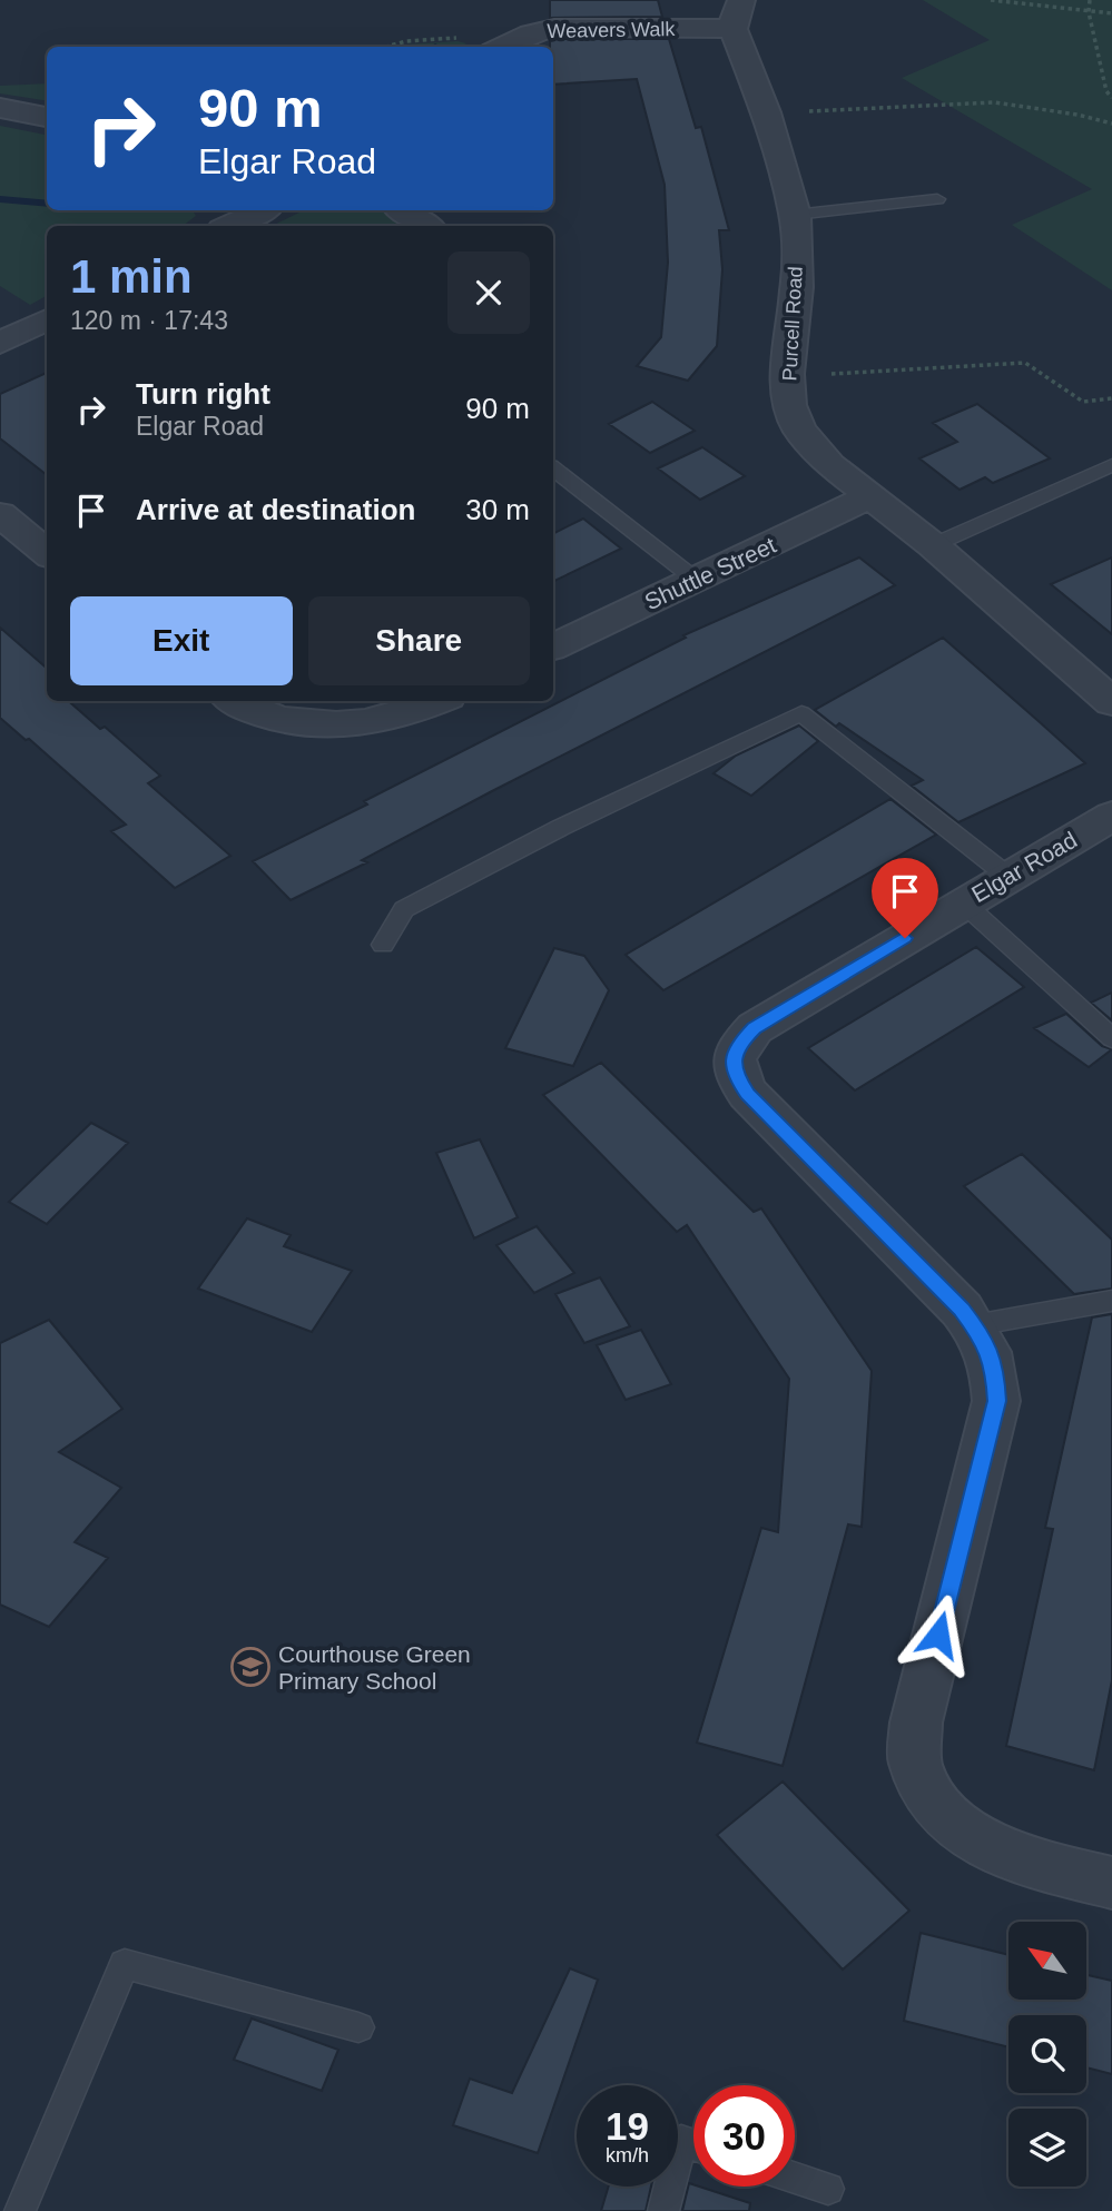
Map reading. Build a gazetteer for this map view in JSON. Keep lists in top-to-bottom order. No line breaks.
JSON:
{"streets":{"street":["Weavers Walk","Purcell Road","Shuttle Street","Elgar Road"]},"crossings":[["Weavers Walk","Purcell Road"],["Purcell Road","Shuttle Street"]],"places":{"school or university":["Courthouse Green Primary School"]},"north":"top left","page":{"turn":["90 m","Elgar Road"],"heading":["1 min","120 m · 17:43"],"list":[{"name":"Turn right","note":"Elgar Road","value":"90 m"},{"name":"Arrive at destination","value":"30 m"}],"buttons":["Exit","Share"],"speed":"19 km/h","limit":"30"}}
